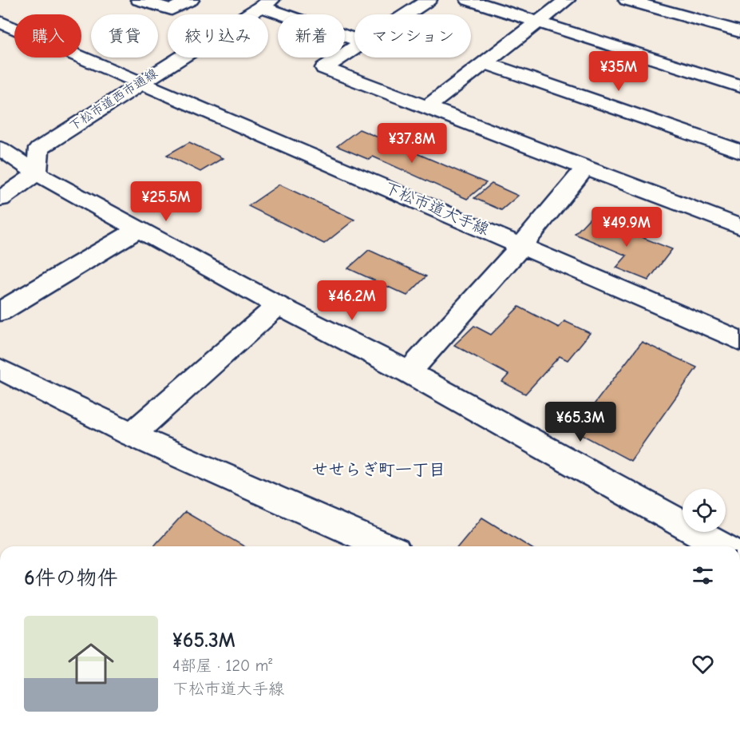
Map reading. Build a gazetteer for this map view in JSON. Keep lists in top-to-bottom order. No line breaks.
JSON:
{"streets":{"street":["下松市道西市通線","下松市道大手線"]},"crossings":[["下松市道西市通線","下松市道大手線"]],"districts":["せせらぎ町一丁目"],"page":{"chip":["購入","賃貸","絞り込み","新着","マンション"],"price":["¥35M","¥37.8M","¥25.5M","¥49.9M","¥46.2M","¥65.3M"],"heading":"6件の物件","list":[{"name":"¥65.3M","note":"4部屋 · 120 m² · 下松市道大手線"}]}}
